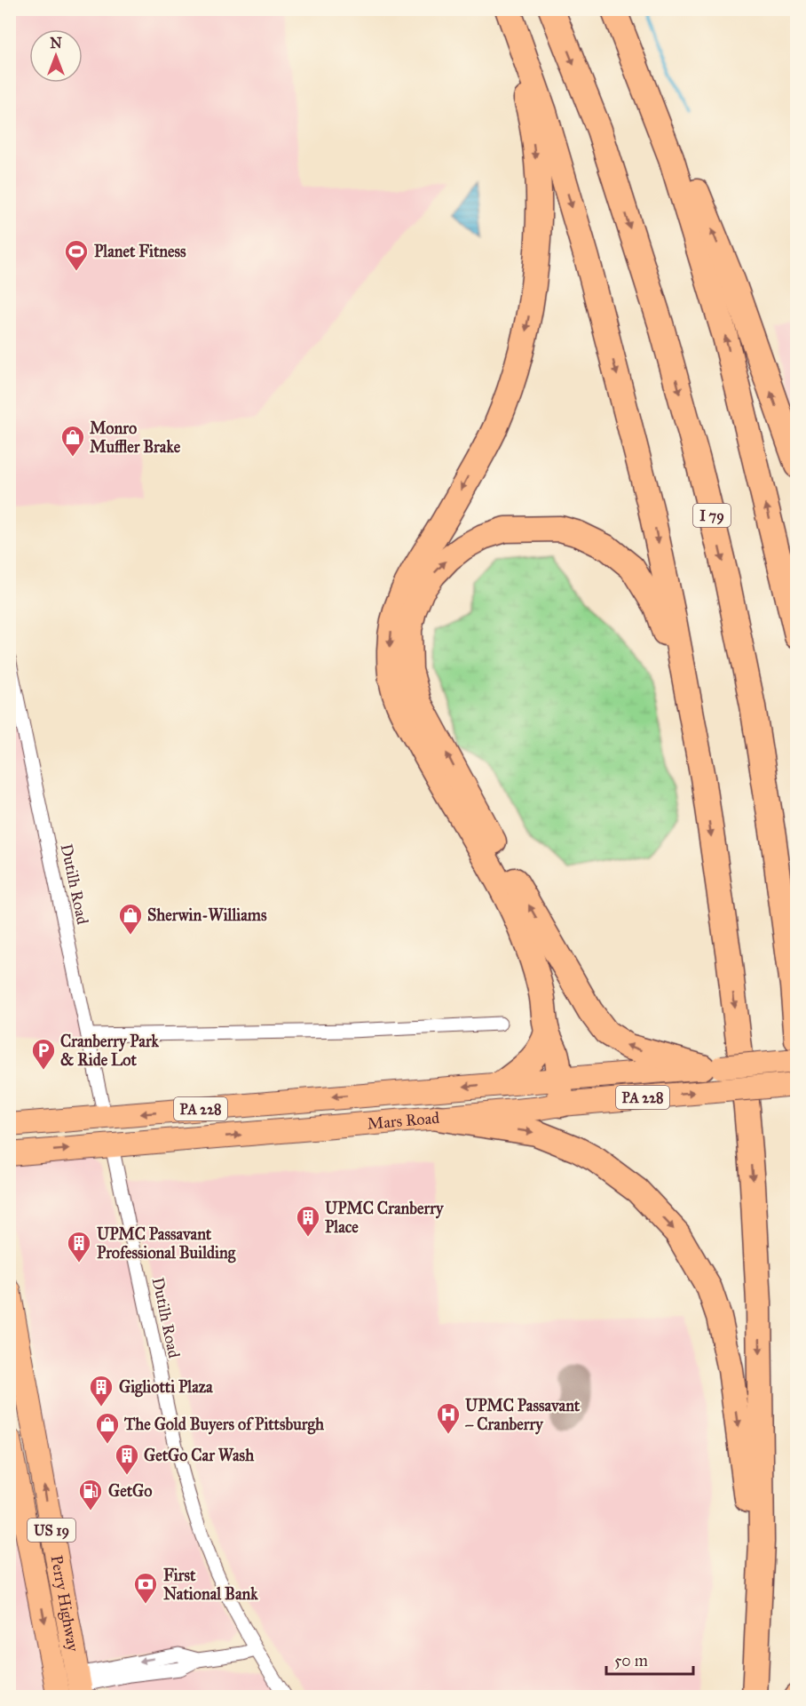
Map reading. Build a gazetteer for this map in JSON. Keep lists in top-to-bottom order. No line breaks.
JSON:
{"streets":{"highway":["I 79","PA 228","Mars Road","US 19","Perry Highway"],"street":["Dutilh Road"]},"crossings":[["Dutilh Road","Mars Road"]],"places":{"sports":["Planet Fitness"],"shop":["Monro Muffler Brake","Sherwin-Williams","The Gold Buyers of Pittsburgh"],"parking":["Cranberry Park & Ride Lot"],"building":["UPMC Cranberry Place","UPMC Passavant Professional Building","Gigliotti Plaza","GetGo Car Wash"],"hospital":["UPMC Passavant – Cranberry"],"fuel station":["GetGo"],"bank":["First National Bank"]},"scale_bar":"50 m","north":"top"}
